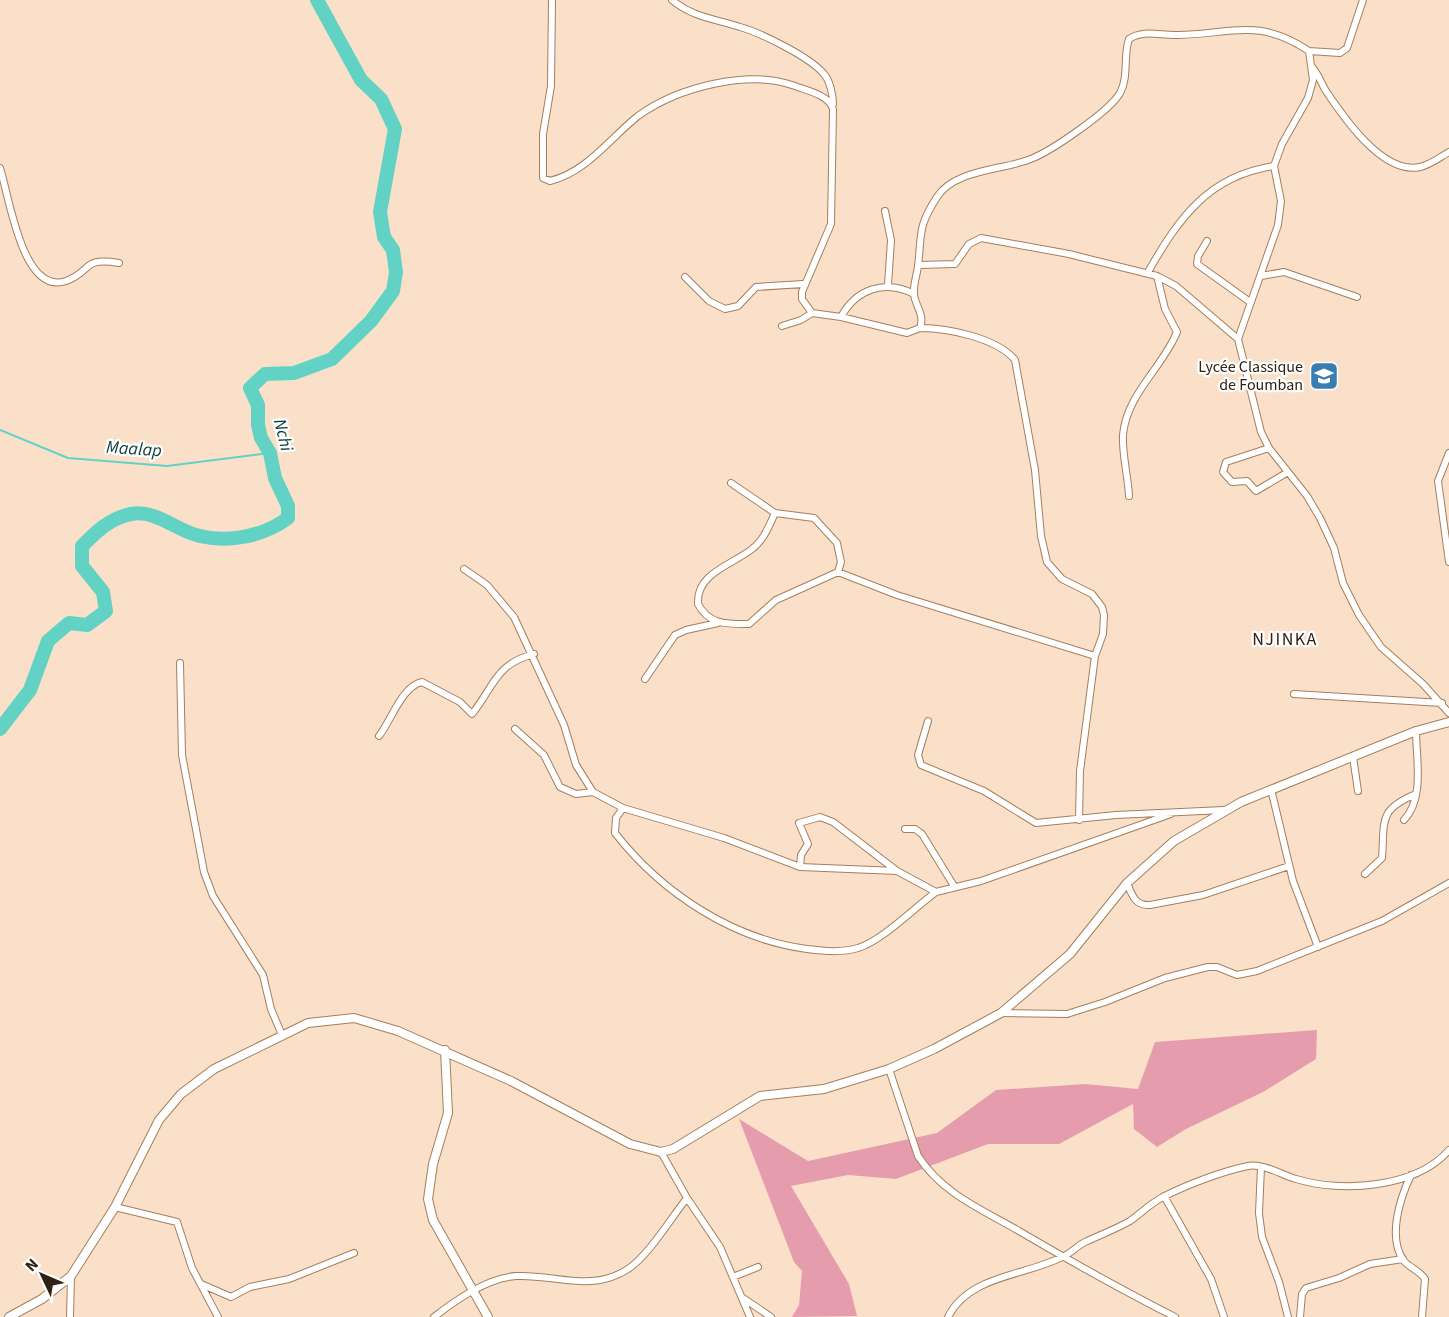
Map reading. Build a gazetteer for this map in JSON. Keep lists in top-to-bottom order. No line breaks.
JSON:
{"districts":["NJINKA"],"water":["Nchi","Maalap"],"places":{"school or university":["Lycée Classique de Foumban"]},"north":"top left"}
